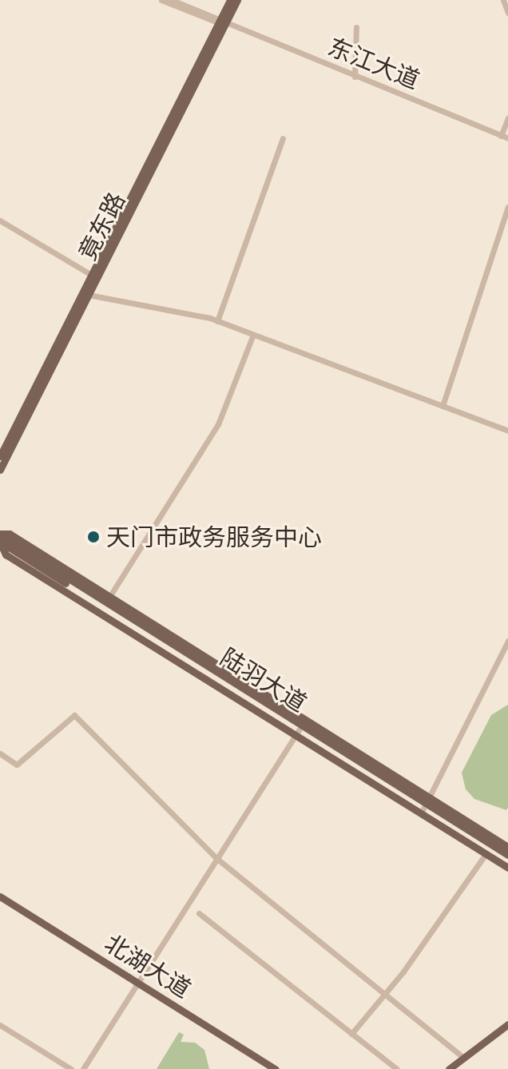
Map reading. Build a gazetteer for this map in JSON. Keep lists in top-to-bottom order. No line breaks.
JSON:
{"streets":{"main road":["竟东路","陆羽大道","北湖大道"],"street":["东江大道"]},"crossings":[["东江大道","竟东路"]],"places":["天门市政务服务中心"]}
